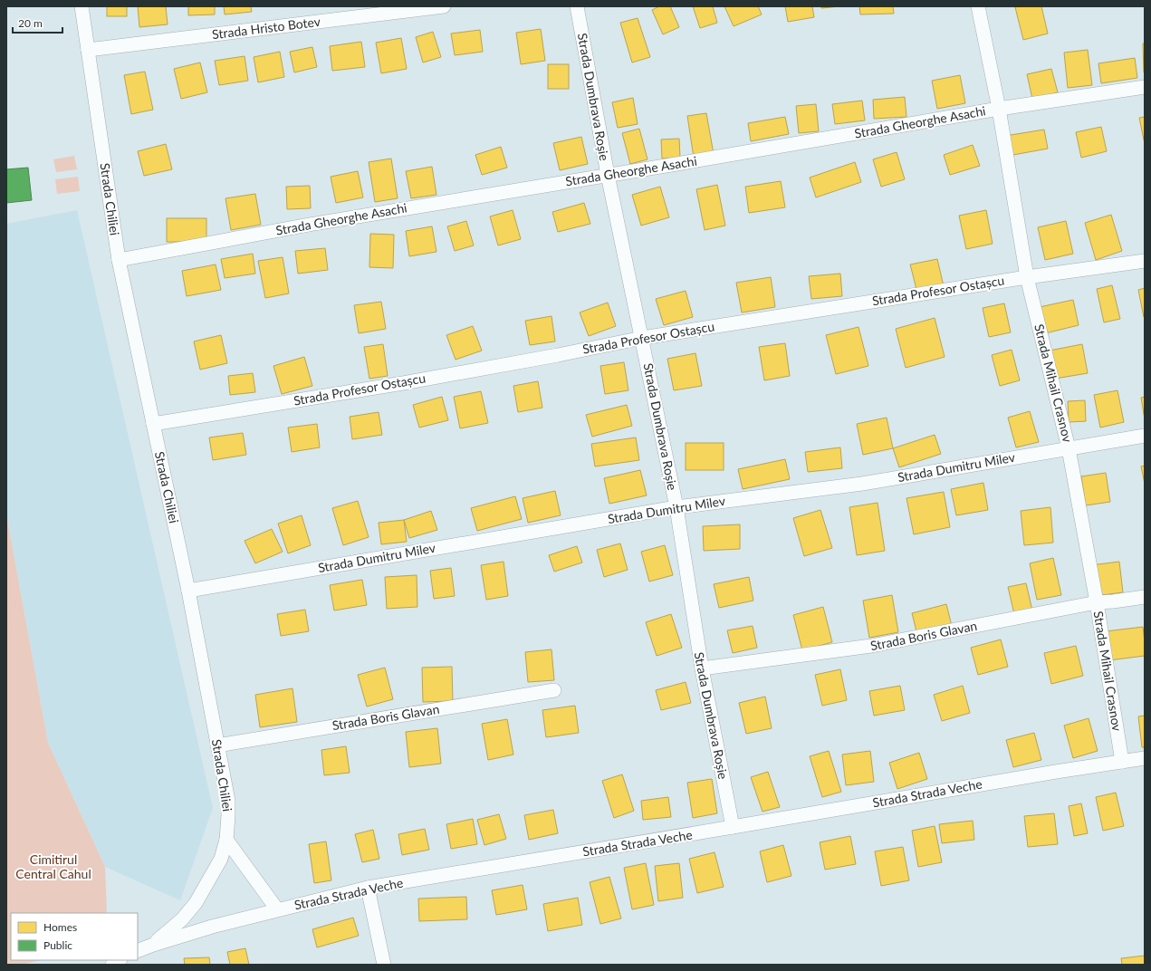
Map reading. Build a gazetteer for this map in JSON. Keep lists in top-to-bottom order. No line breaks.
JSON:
{"streets":{"street":["Strada Hristo Botev","Strada Dumbrava Roșie","Strada Gheorghe Asachi","Strada Chiliei","Strada Profesor Ostașcu","Strada Mihail Crasnov","Strada Dumitru Milev","Strada Boris Glavan","Strada Strada Veche"]},"crossings":[["Strada Hristo Botev","Strada Chiliei"],["Strada Dumbrava Roșie","Strada Gheorghe Asachi"],["Strada Dumbrava Roșie","Strada Profesor Ostașcu"],["Strada Dumbrava Roșie","Strada Dumitru Milev"],["Strada Dumbrava Roșie","Strada Boris Glavan"],["Strada Dumbrava Roșie","Strada Strada Veche"],["Strada Gheorghe Asachi","Strada Chiliei"],["Strada Gheorghe Asachi","Strada Mihail Crasnov"],["Strada Chiliei","Strada Profesor Ostașcu"],["Strada Chiliei","Strada Dumitru Milev"],["Strada Chiliei","Strada Boris Glavan"],["Strada Chiliei","Strada Strada Veche"],["Strada Profesor Ostașcu","Strada Mihail Crasnov"],["Strada Mihail Crasnov","Strada Dumitru Milev"],["Strada Mihail Crasnov","Strada Boris Glavan"],["Strada Mihail Crasnov","Strada Strada Veche"]],"parks":["Cimitirul Central Cahul"],"legend":["Homes","Public"],"scale_bar":"20 m"}
